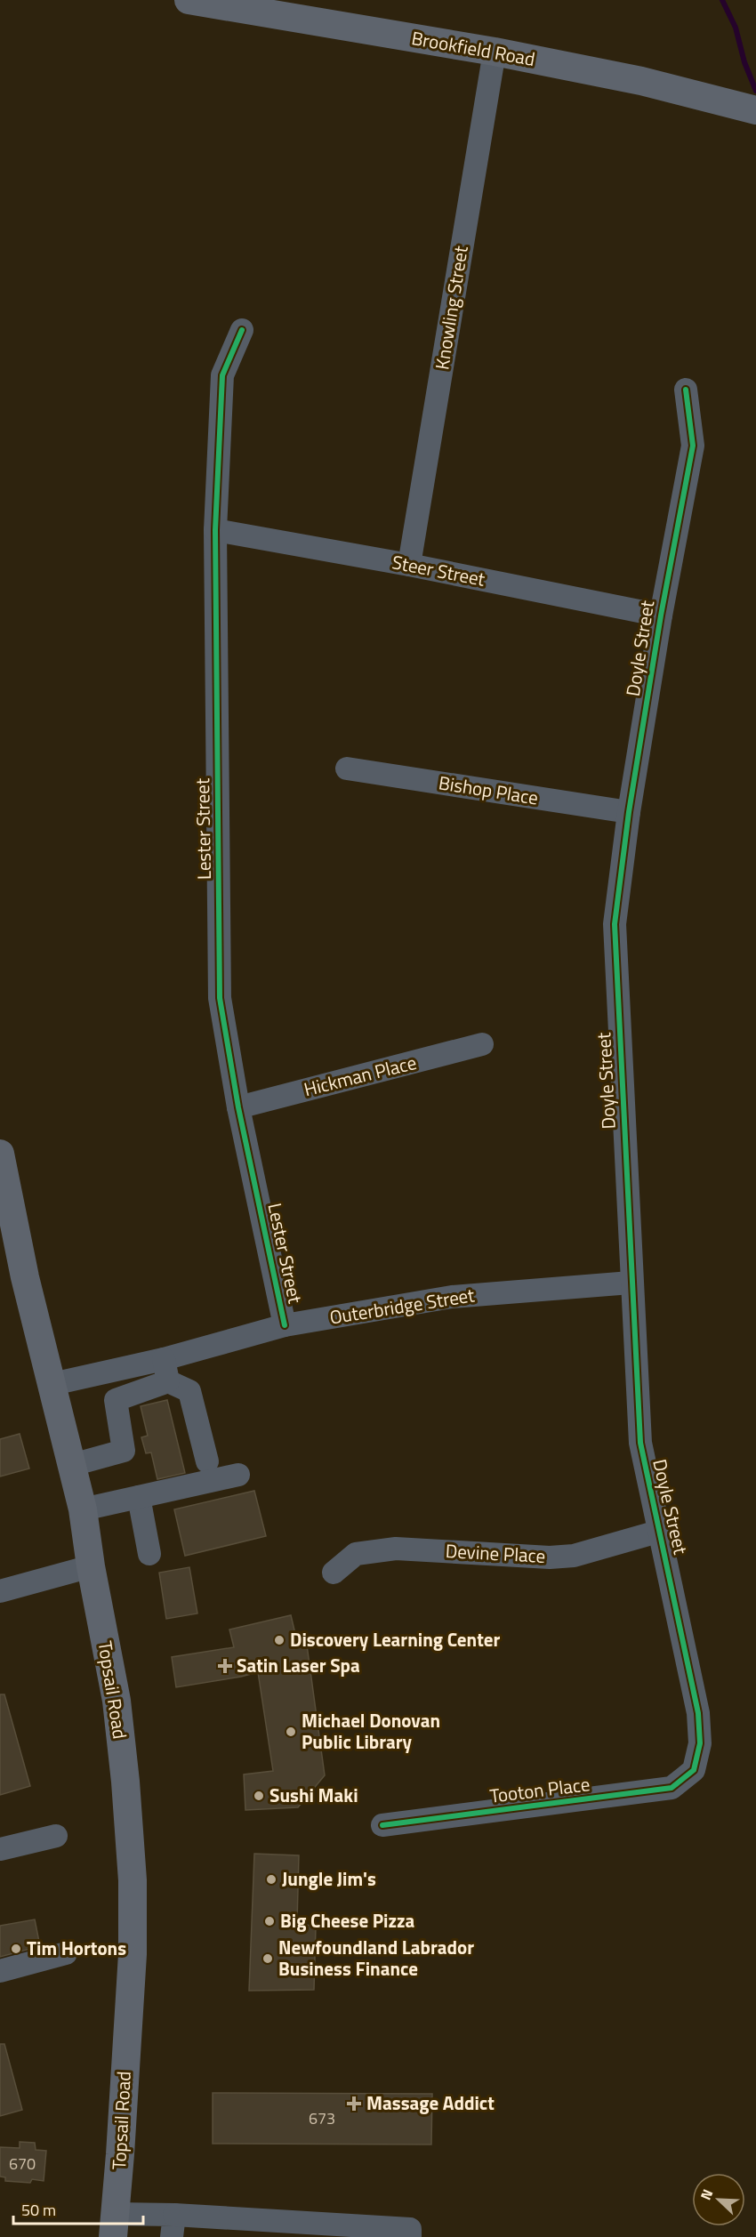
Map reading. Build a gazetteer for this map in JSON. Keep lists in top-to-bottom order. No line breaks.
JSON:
{"streets":{"main road":["Brookfield Road","Topsail Road"],"street":["Knowling Street","Steer Street","Doyle Street","Bishop Place","Lester Street","Hickman Place","Outerbridge Street","Devine Place","Tooton Place"]},"crossings":[["Brookfield Road","Knowling Street"],["Knowling Street","Steer Street"],["Steer Street","Doyle Street"],["Steer Street","Lester Street"],["Doyle Street","Bishop Place"],["Doyle Street","Outerbridge Street"],["Doyle Street","Devine Place"],["Doyle Street","Tooton Place"],["Lester Street","Hickman Place"],["Lester Street","Outerbridge Street"],["Outerbridge Street","Topsail Road"]],"places":{"other":["Discovery Learning Center","Michael Donovan Public Library","Sushi Maki","Jungle Jim's","Big Cheese Pizza","Tim Hortons","Newfoundland Labrador Business Finance"],"health":["Satin Laser Spa","Massage Addict"]},"house_numbers":["673","670"],"scale_bar":"50 m","north":"top left"}
